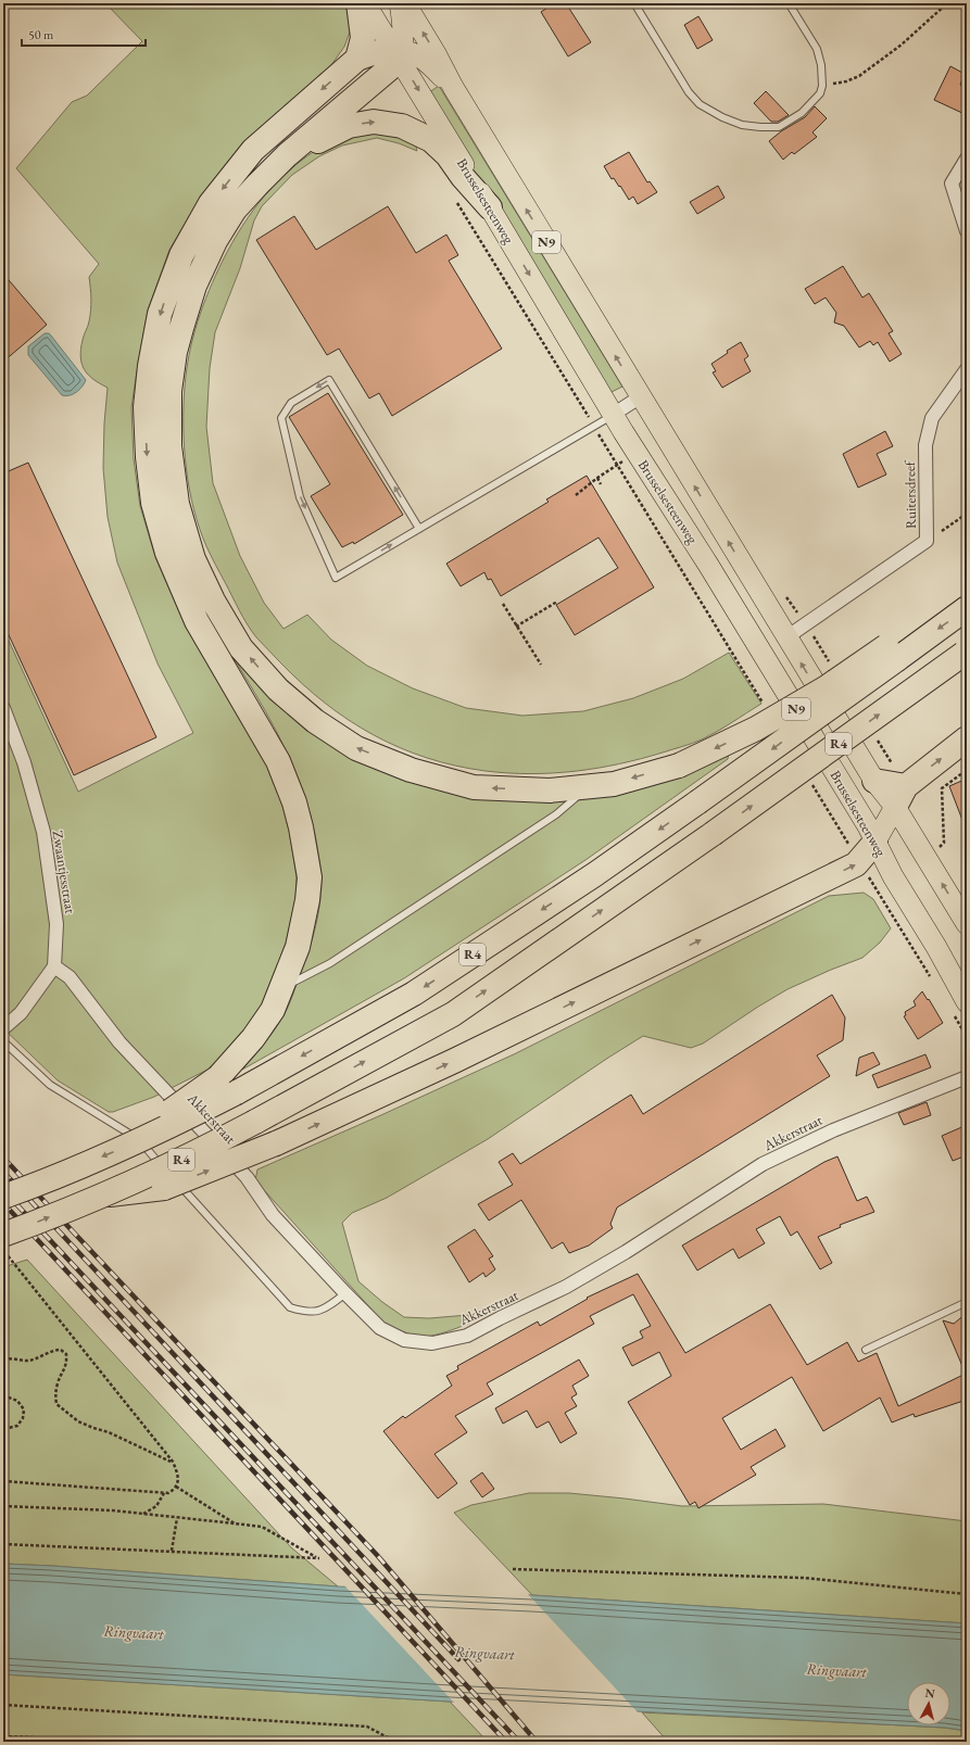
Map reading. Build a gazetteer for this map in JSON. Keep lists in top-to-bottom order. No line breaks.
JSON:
{"streets":{"highway":["R4"],"main road":["Brusselsesteenweg","N9"],"street":["Ruitersdreef","Zwaantjesstraat","Akkerstraat"]},"crossings":[["Brusselsesteenweg","Ruitersdreef"],["Zwaantjesstraat","Akkerstraat"]],"water":["Ringvaart"],"scale_bar":"50 m","north":"top"}
